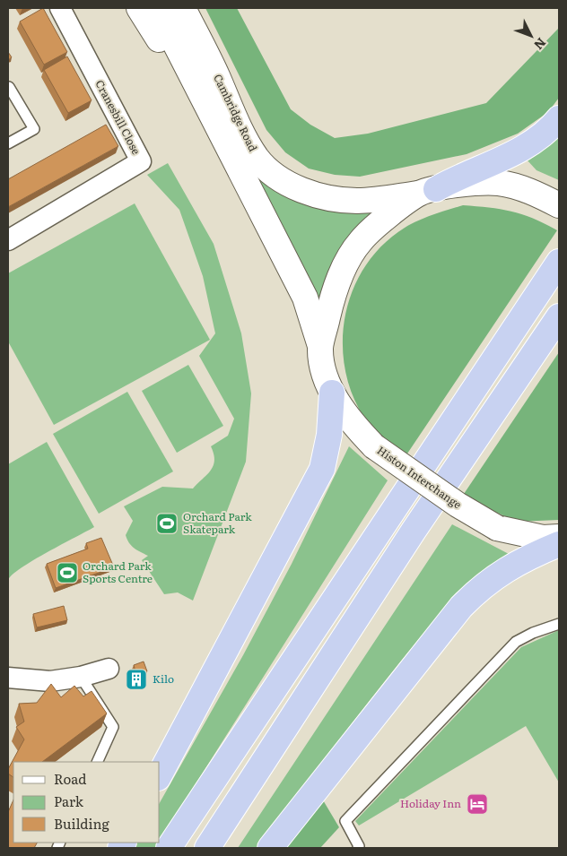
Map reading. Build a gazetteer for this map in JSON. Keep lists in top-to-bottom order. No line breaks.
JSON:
{"streets":{"main road":["Cambridge Road","Histon Interchange"],"street":["Cranesbill Close"]},"crossings":[["Cambridge Road","Histon Interchange"]],"places":{"sports":["Orchard Park Skatepark","Orchard Park Sports Centre"],"building":["Kilo"],"hotel":["Holiday Inn"]},"legend":["Road","Park","Building"],"north":"bottom right"}
